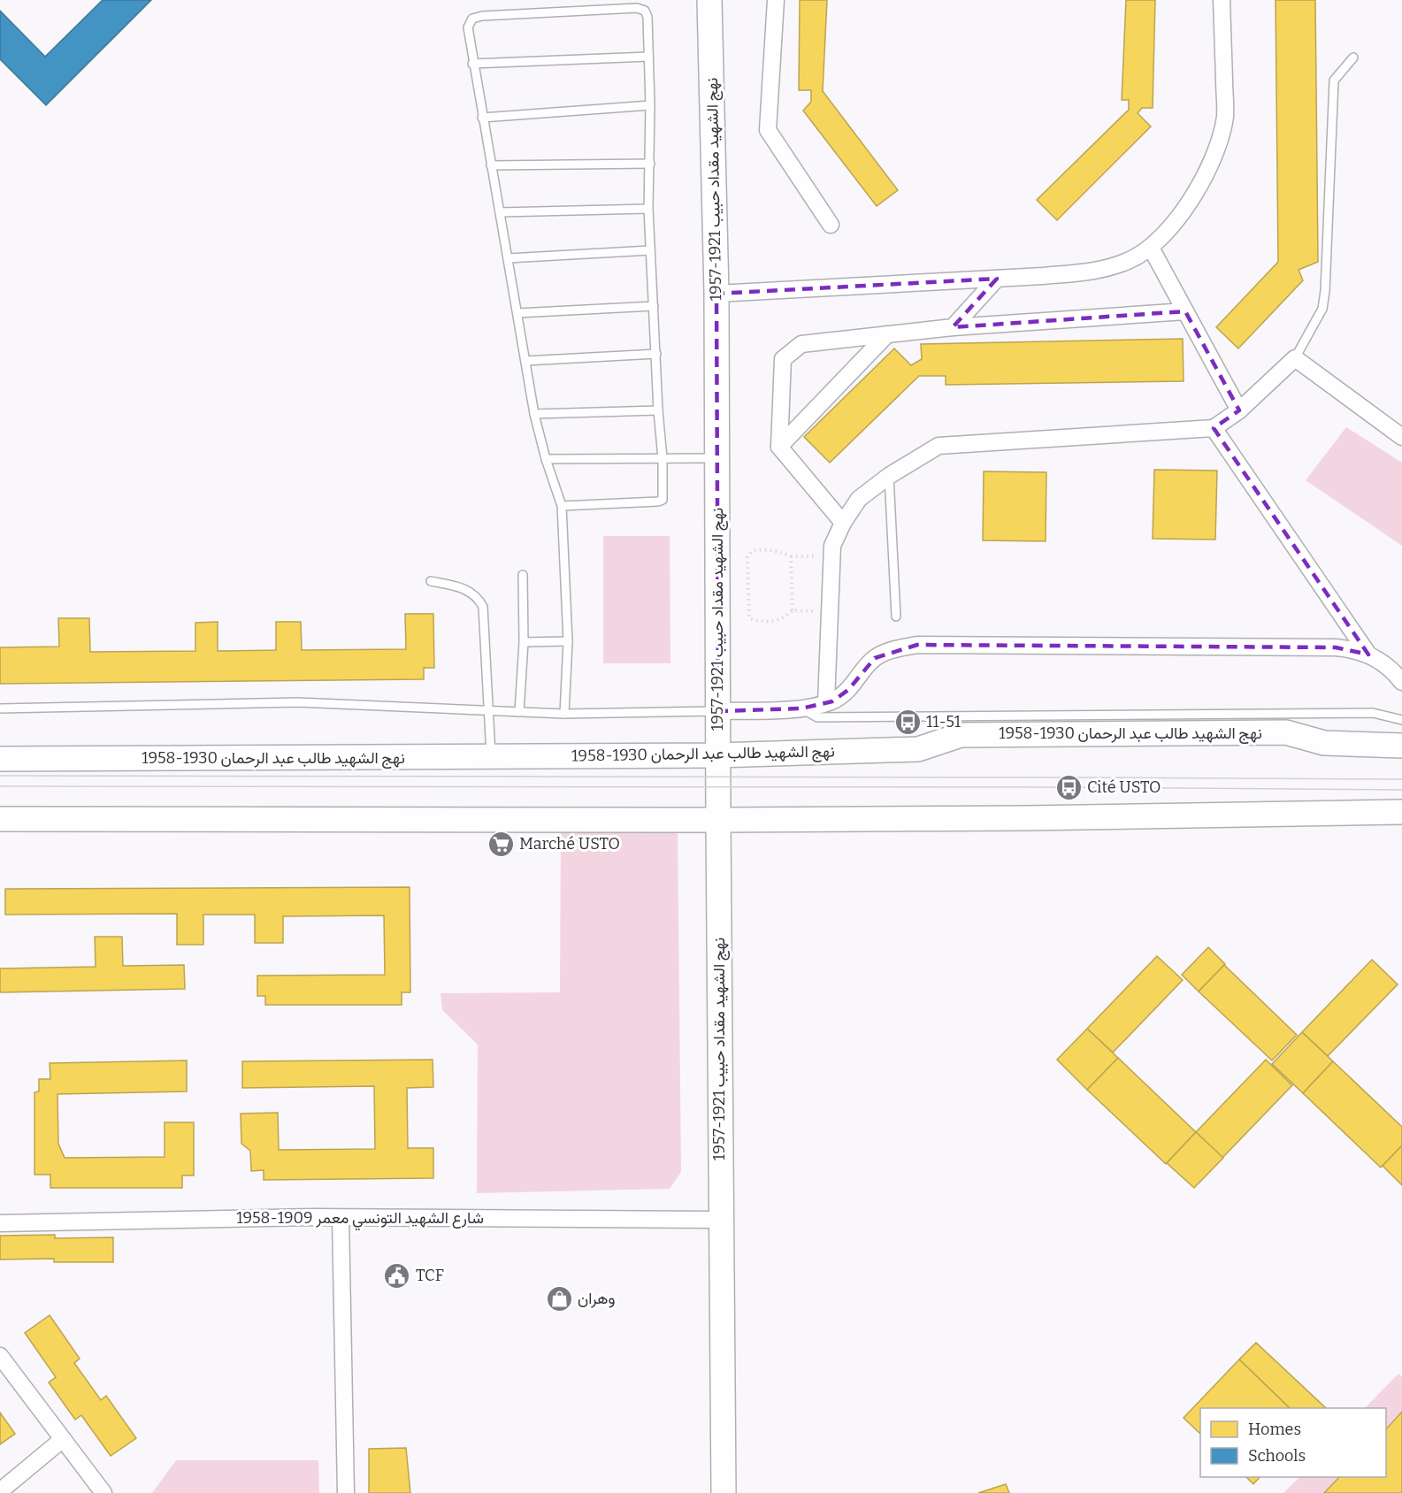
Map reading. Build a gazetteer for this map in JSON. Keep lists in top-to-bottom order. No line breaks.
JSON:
{"streets":{"main road":["نهج الشهيد مقداد حبيب 1921-1957","نهج الشهيد طالب عبد الرحمان 1930-1958"],"street":["شارع الشهيد التونسي معمر 1909-1958"]},"crossings":[["نهج الشهيد مقداد حبيب 1921-1957","نهج الشهيد طالب عبد الرحمان 1930-1958"],["نهج الشهيد مقداد حبيب 1921-1957","شارع الشهيد التونسي معمر 1909-1958"]],"places":{"bus stop":["11-51","Cité USTO"],"supermarket":["Marché USTO"],"public building":["TCF"],"shop":["وهران"]},"legend":["Homes","Schools"]}
